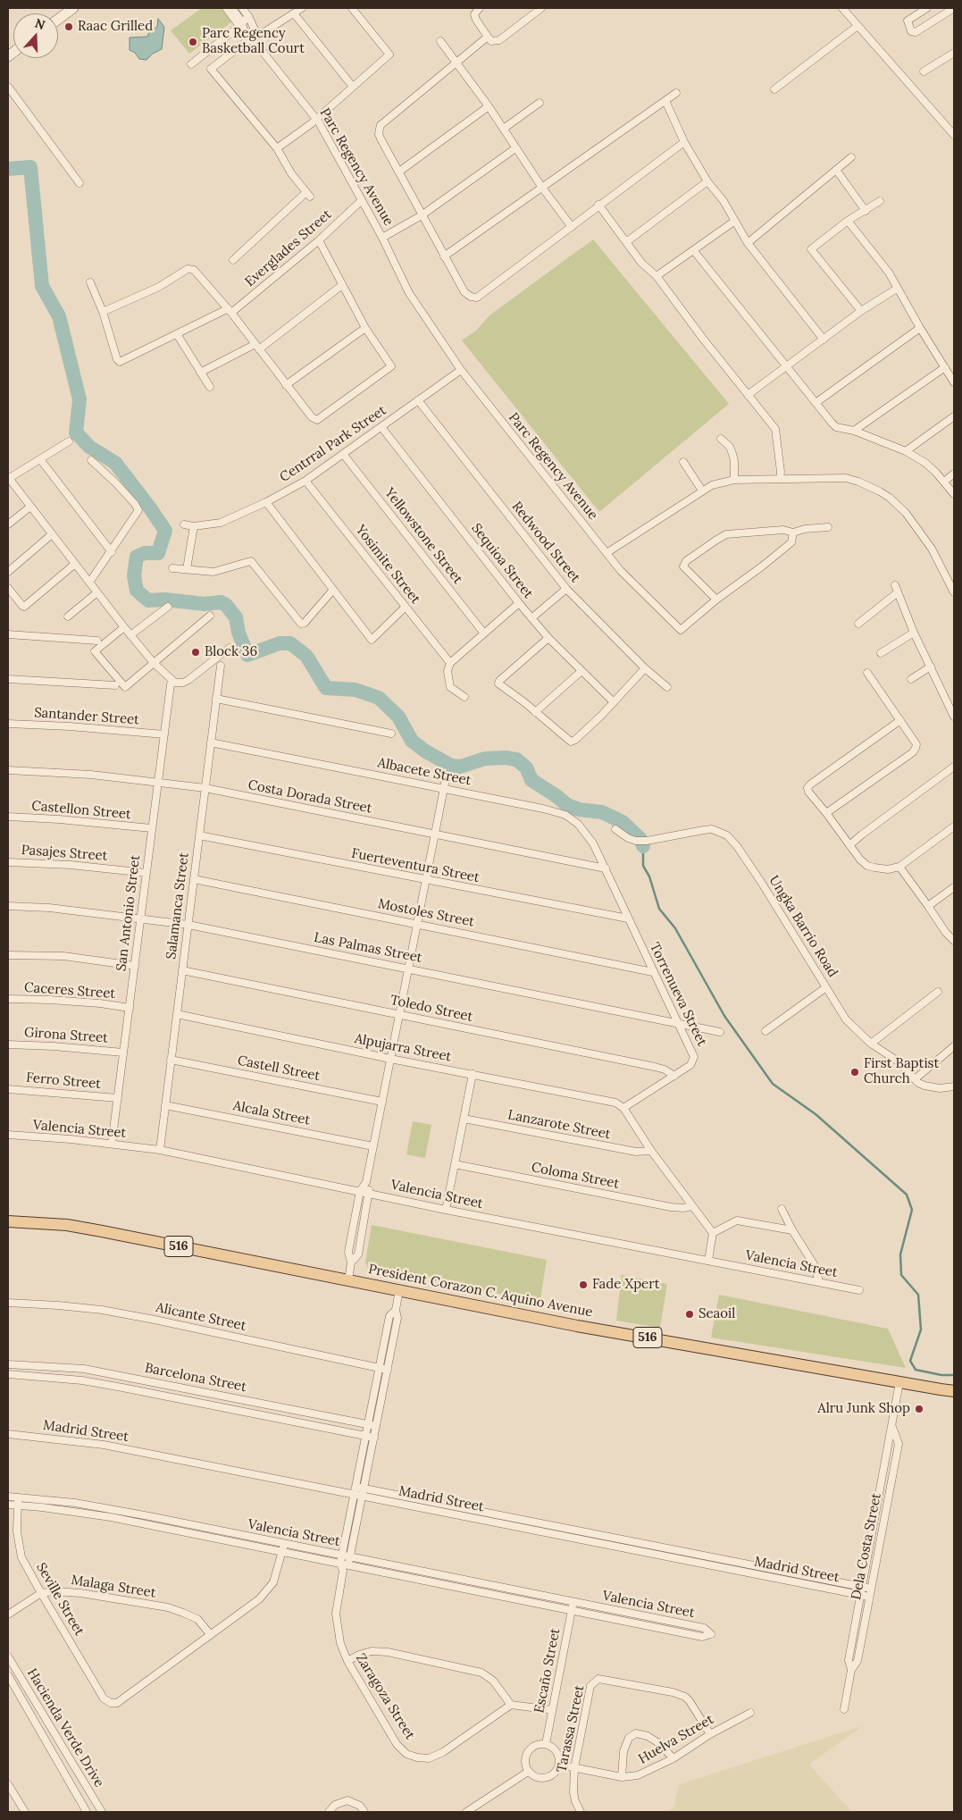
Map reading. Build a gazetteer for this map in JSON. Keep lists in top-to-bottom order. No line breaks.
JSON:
{"streets":{"main road":["516","President Corazon C. Aquino Avenue"],"street":["Parc Regency Avenue","Everglades Street","Centrral Park Street","Yellowstone Street","Redwood Street","Sequioa Street","Yosimite Street","Santander Street","Albacete Street","Costa Dorada Street","Castellon Street","Pasajes Street","Fuerteventura Street","Salamanca Street","San Antonio Street","Mostoles Street","Ungka Barrio Road","Las Palmas Street","Caceres Street","Torrenueva Street","Toledo Street","Girona Street","Alpujarra Street","Castell Street","Ferro Street","Alcala Street","Lanzarote Street","Valencia Street","Coloma Street","Alicante Street","Barcelona Street","Madrid Street","Dela Costa Street","Malaga Street","Seville Street","Escaño Street","Zaragoza Street","Hacienda Verde Drive","Tarassa Street","Huelva Street"]},"crossings":[["Parc Regency Avenue","Everglades Street"],["Parc Regency Avenue","Centrral Park Street"],["Centrral Park Street","Yellowstone Street"],["Centrral Park Street","Redwood Street"],["Centrral Park Street","Sequioa Street"],["Centrral Park Street","Yosimite Street"],["Santander Street","San Antonio Street"],["Albacete Street","Costa Dorada Street"],["Albacete Street","Salamanca Street"],["Albacete Street","Torrenueva Street"],["Costa Dorada Street","Salamanca Street"],["Costa Dorada Street","San Antonio Street"],["Costa Dorada Street","Torrenueva Street"],["Castellon Street","San Antonio Street"],["Pasajes Street","San Antonio Street"],["Fuerteventura Street","Salamanca Street"],["Fuerteventura Street","Torrenueva Street"],["Salamanca Street","Mostoles Street"],["Salamanca Street","Las Palmas Street"],["Salamanca Street","Toledo Street"],["Salamanca Street","Alpujarra Street"],["Salamanca Street","Castell Street"],["Salamanca Street","Alcala Street"],["Salamanca Street","Valencia Street"],["San Antonio Street","Las Palmas Street"],["San Antonio Street","Caceres Street"],["San Antonio Street","Girona Street"],["San Antonio Street","Ferro Street"],["San Antonio Street","Valencia Street"],["Mostoles Street","Torrenueva Street"],["Las Palmas Street","Torrenueva Street"],["Torrenueva Street","Toledo Street"],["Torrenueva Street","Alpujarra Street"],["Valencia Street","Seville Street"],["Valencia Street","Escaño Street"],["Valencia Street","Zaragoza Street"],["President Corazon C. Aquino Avenue","Dela Costa Street"],["President Corazon C. Aquino Avenue","Zaragoza Street"],["Alicante Street","Zaragoza Street"],["Barcelona Street","Zaragoza Street"],["Madrid Street","Dela Costa Street"],["Madrid Street","Zaragoza Street"],["Malaga Street","Seville Street"],["Escaño Street","Huelva Street"],["Tarassa Street","Huelva Street"]],"places":["Raac Grilled","Parc Regency Basketball Court","Block 36","First Baptist Church","Fade Xpert","Seaoil","Alru Junk Shop"],"north":"top"}
